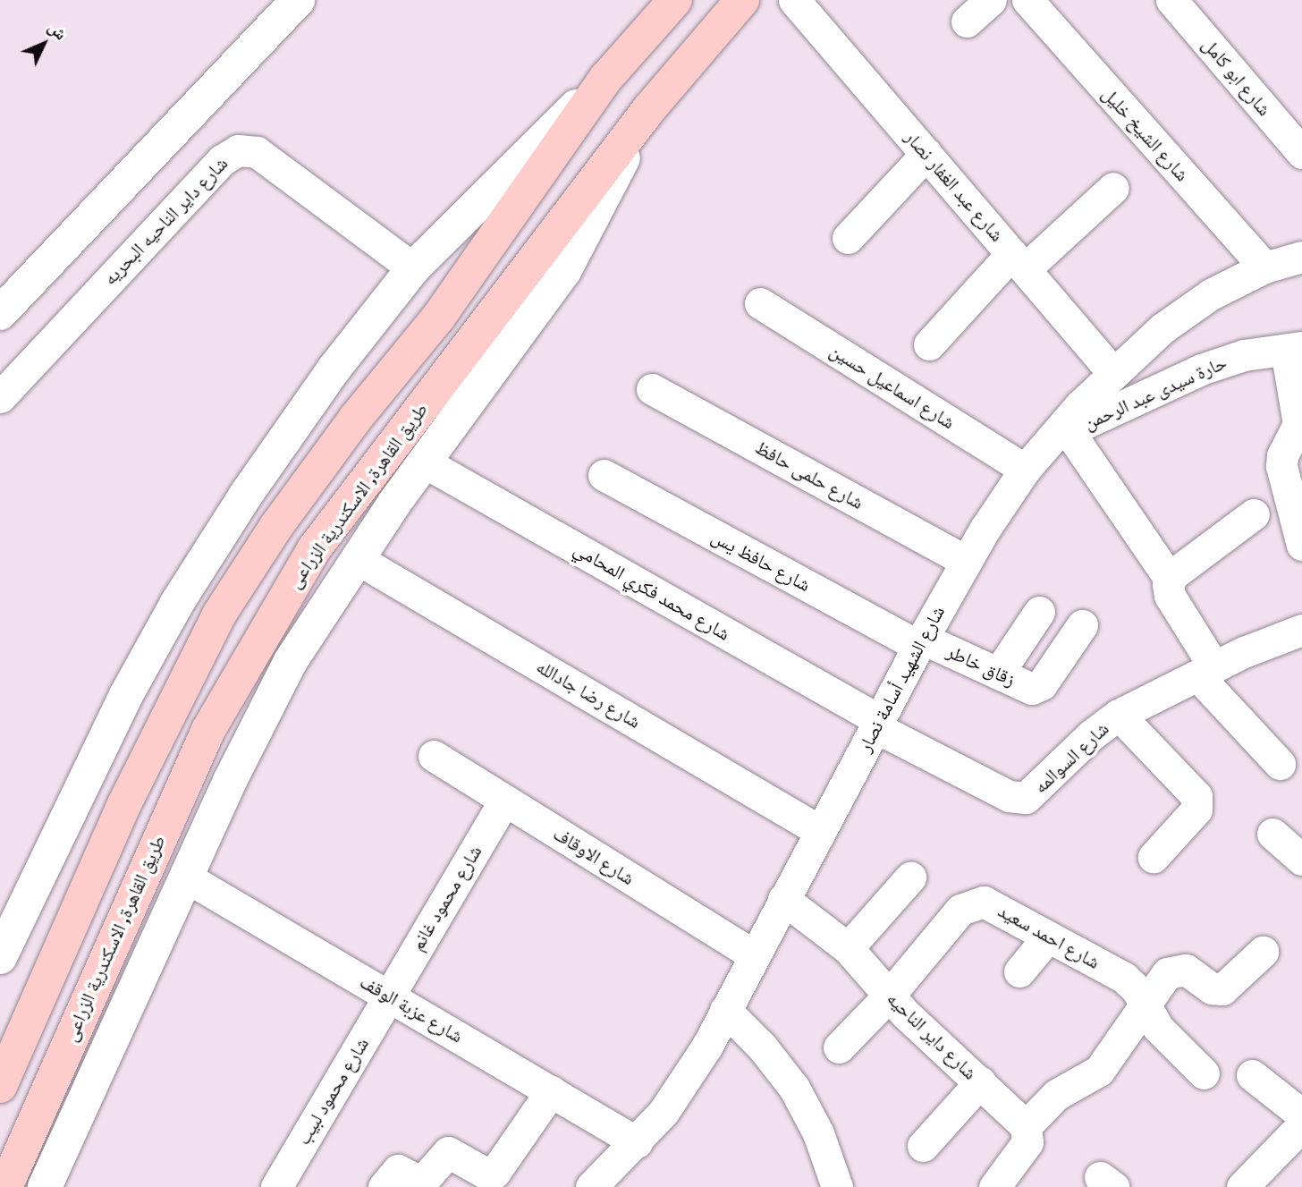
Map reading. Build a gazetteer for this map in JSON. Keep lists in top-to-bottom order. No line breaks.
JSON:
{"streets":{"highway":["طريق القاهرة, الاسكندرية الزراعى"],"street":["شارع ابو كامل","شارع الشيخ خليل","شارع عبد الغفار نصار","شارع داير الناحيه البحريه","شارع اسماعيل حسين","حارة سيدى عبد الرحمن","شارع حلمى حافظ","شارع حافظ يس","شارع محمد فكري المحامي","زقاق خاطر","شارع الشهيد أسامة نصار","شارع رضا جادالله","شارع السوالمه","شارع الاوقاف","شارع محمود غانم","شارع احمد سعيد","شارع عزبة الوقف","شارع داير الناحيه","شارع محمود لبيب"]},"crossings":[["شارع الشيخ خليل","شارع الشهيد أسامة نصار"],["شارع عبد الغفار نصار","شارع الشهيد أسامة نصار"],["شارع اسماعيل حسين","شارع الشهيد أسامة نصار"],["حارة سيدى عبد الرحمن","شارع الشهيد أسامة نصار"],["شارع حلمى حافظ","شارع الشهيد أسامة نصار"],["شارع حافظ يس","زقاق خاطر"],["شارع حافظ يس","شارع الشهيد أسامة نصار"],["شارع محمد فكري المحامي","شارع الشهيد أسامة نصار"],["شارع محمد فكري المحامي","شارع السوالمه"],["زقاق خاطر","شارع الشهيد أسامة نصار"],["شارع الشهيد أسامة نصار","شارع رضا جادالله"],["شارع الشهيد أسامة نصار","شارع السوالمه"],["شارع الشهيد أسامة نصار","شارع الاوقاف"],["شارع الشهيد أسامة نصار","شارع عزبة الوقف"],["شارع الشهيد أسامة نصار","شارع داير الناحيه"],["شارع الاوقاف","شارع محمود غانم"],["شارع محمود غانم","شارع عزبة الوقف"],["شارع محمود غانم","شارع محمود لبيب"],["شارع احمد سعيد","شارع داير الناحيه"],["شارع عزبة الوقف","شارع محمود لبيب"]],"north":"top right"}
